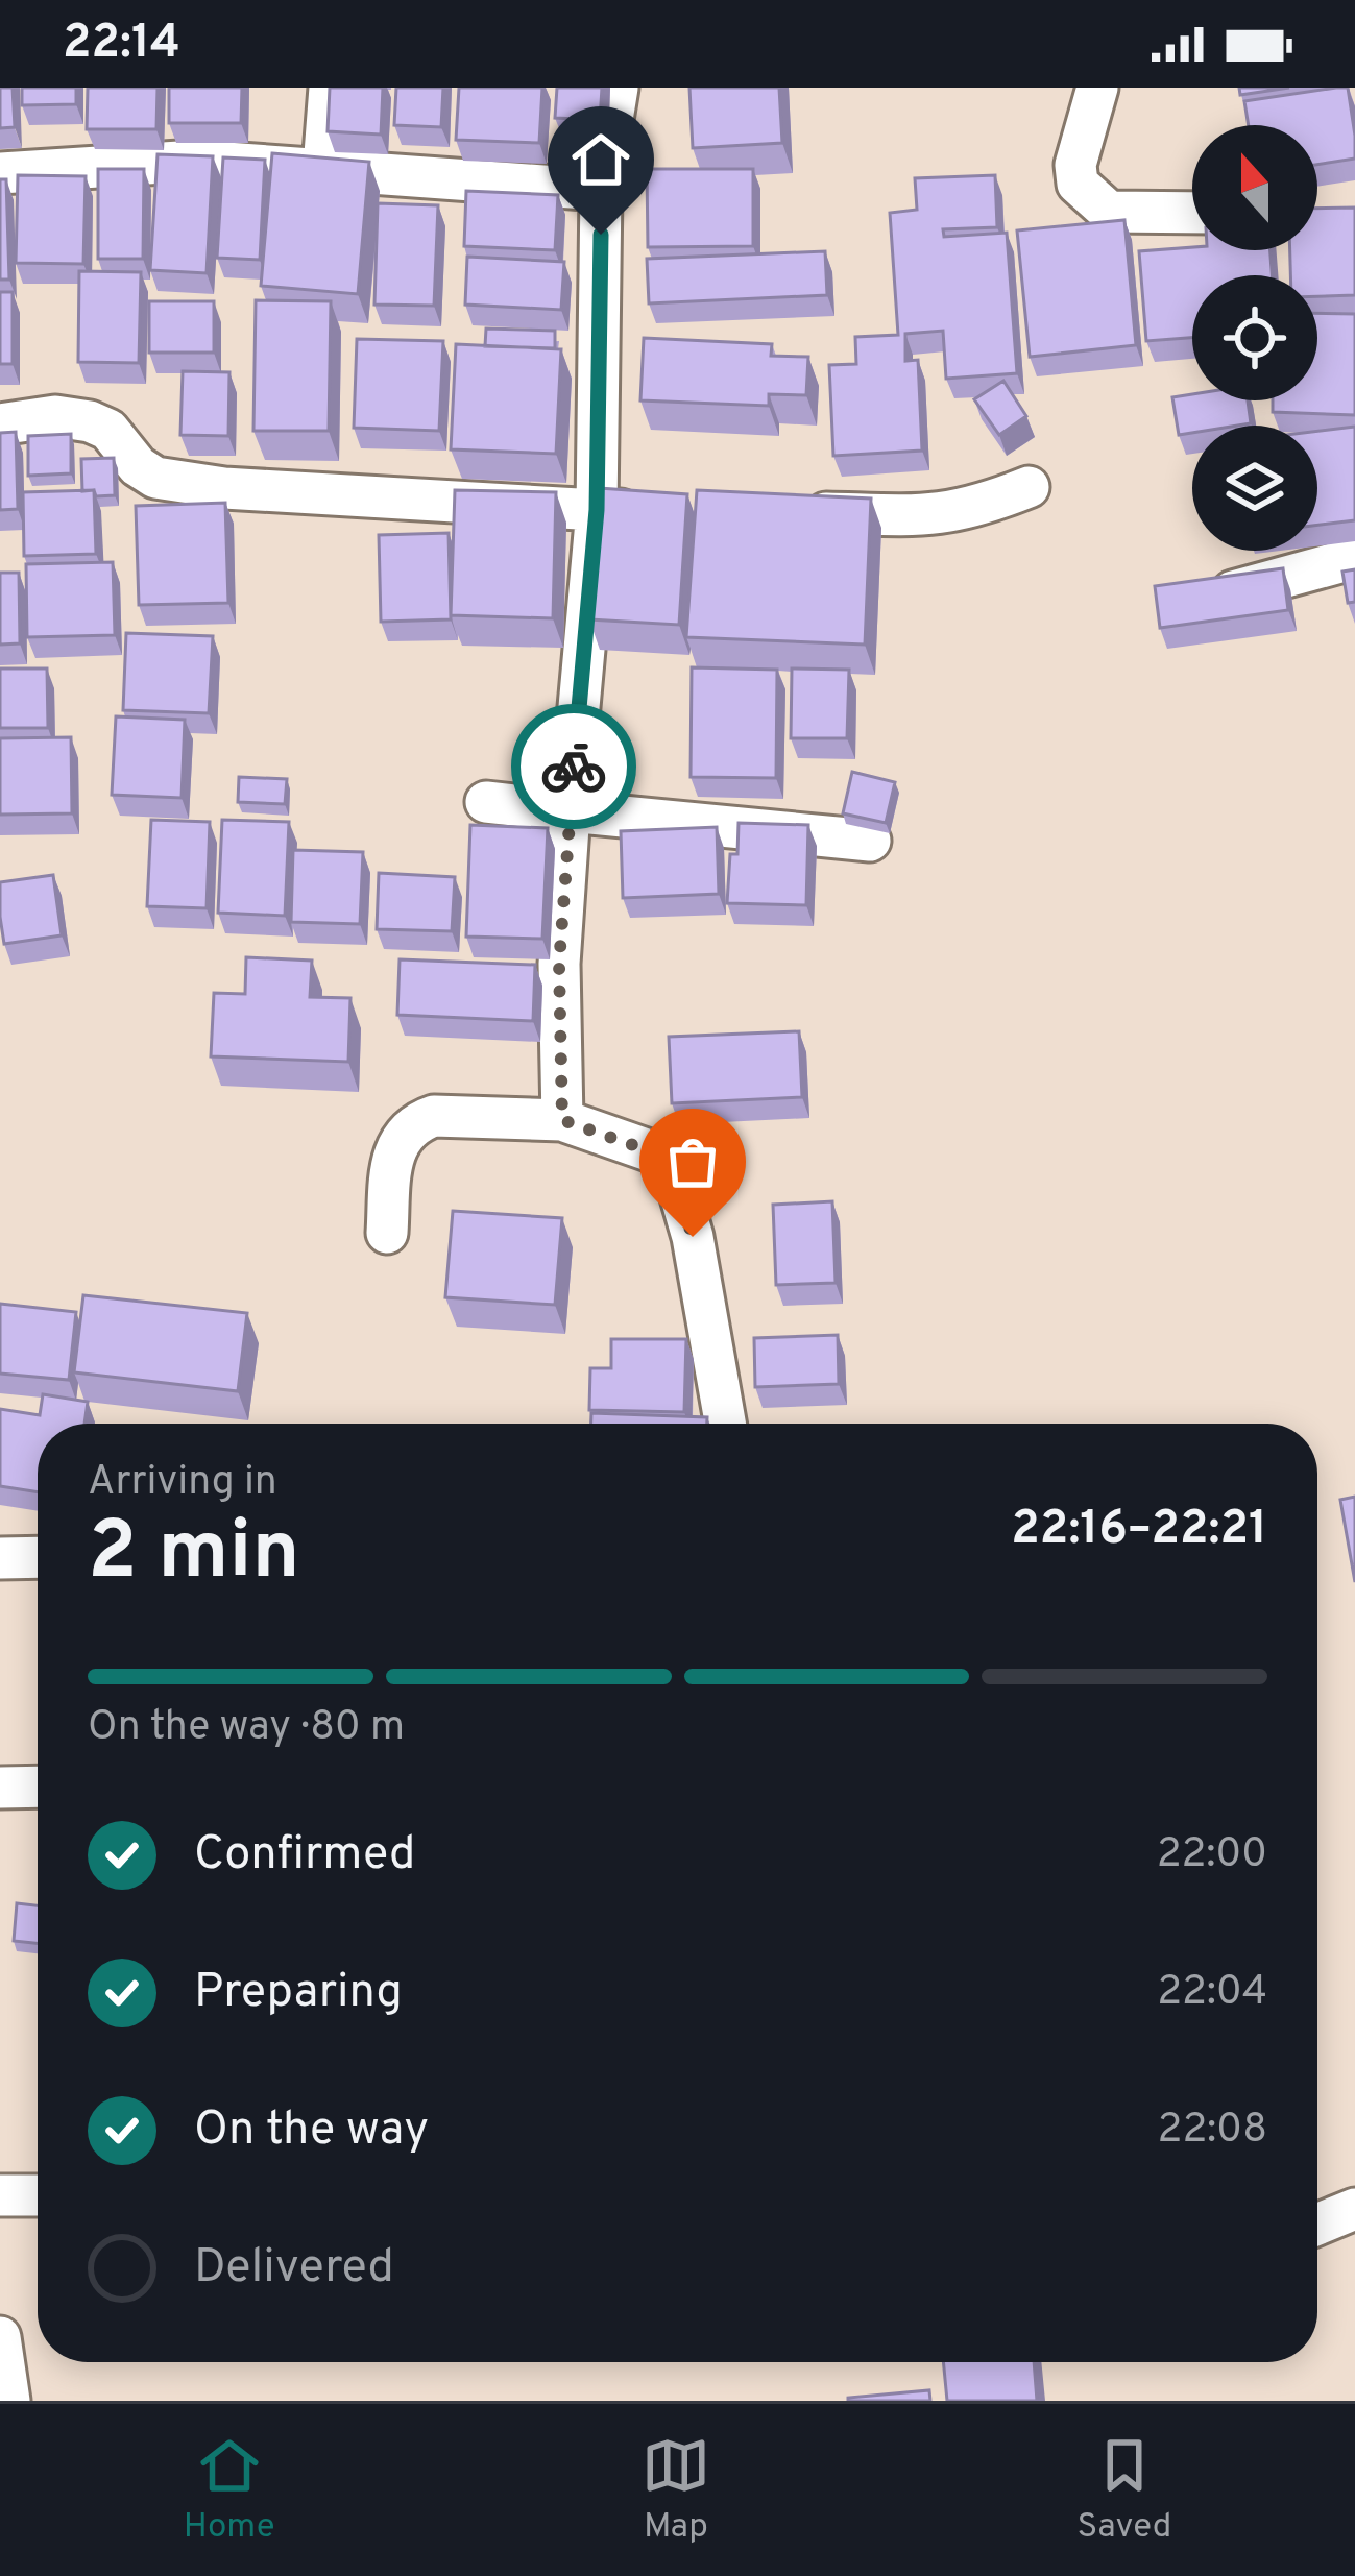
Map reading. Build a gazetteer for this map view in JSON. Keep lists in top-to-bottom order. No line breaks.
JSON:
{"north":"top","page":{"status":"22:14","heading":["2 min","Arriving in","22:16–22:21"],"bar":"On the way · 80 m","list":[["Confirmed","22:00"],["Preparing","22:04"],["On the way","22:08"],"Delivered"],"tabs":["Home","Map","Saved"]}}
